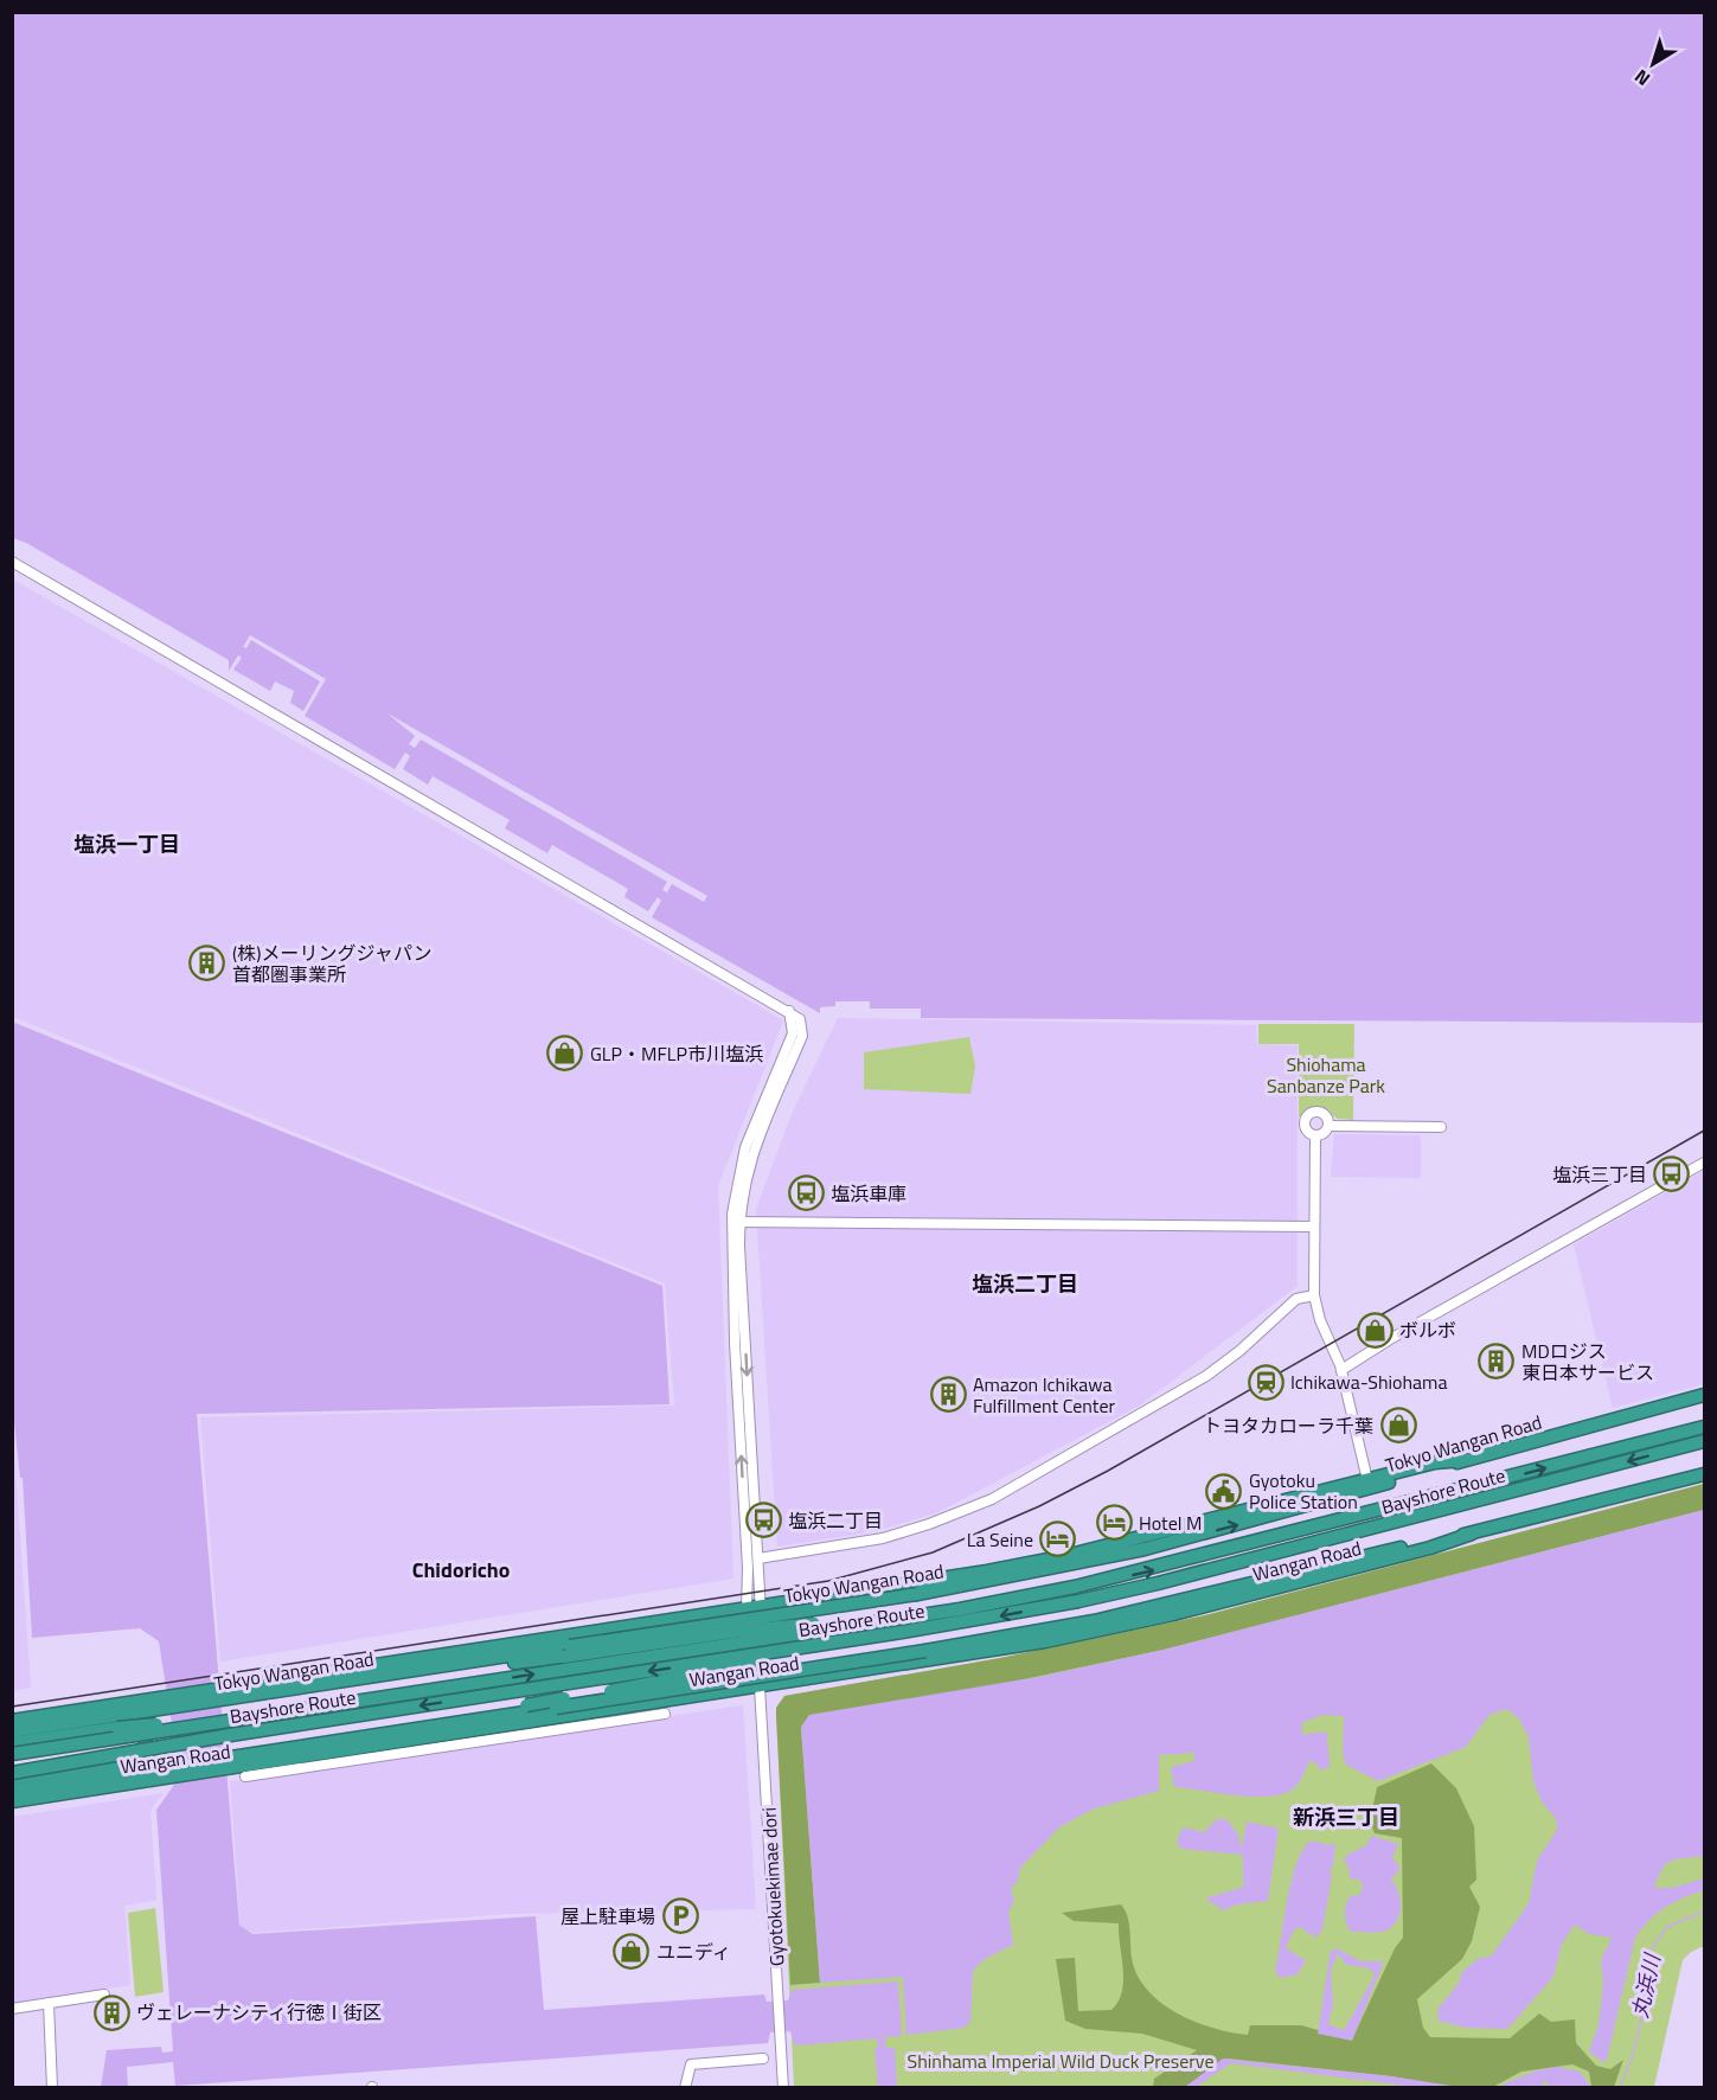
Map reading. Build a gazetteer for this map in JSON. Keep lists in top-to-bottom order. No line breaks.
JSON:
{"streets":{"highway":["Tokyo Wangan Road","Bayshore Route","Wangan Road"],"street":["Gyotokuekimae dori"]},"crossings":[["Wangan Road","Gyotokuekimae dori"]],"districts":["塩浜一丁目","塩浜二丁目","Chidoricho","新浜三丁目"],"water":["丸浜川"],"parks":["Shiohama Sanbanze Park","Shinhama Imperial Wild Duck Preserve"],"places":{"building":["(株)メーリングジャパン 首都圏事業所","MDロジス 東日本サービス","Amazon Ichikawa Fulfillment Center","ヴェレーナシティ行徳Ⅰ街区"],"shop":["GLP・MFLP市川塩浜","ボルボ","トヨタカローラ千葉","ユニディ"],"bus stop":["塩浜三丁目","塩浜車庫","塩浜二丁目"],"station":["Ichikawa-Shiohama"],"public building":["Gyotoku Police Station"],"hotel":["Hotel M","La Seine"],"parking":["屋上駐車場"]},"north":"bottom left"}
